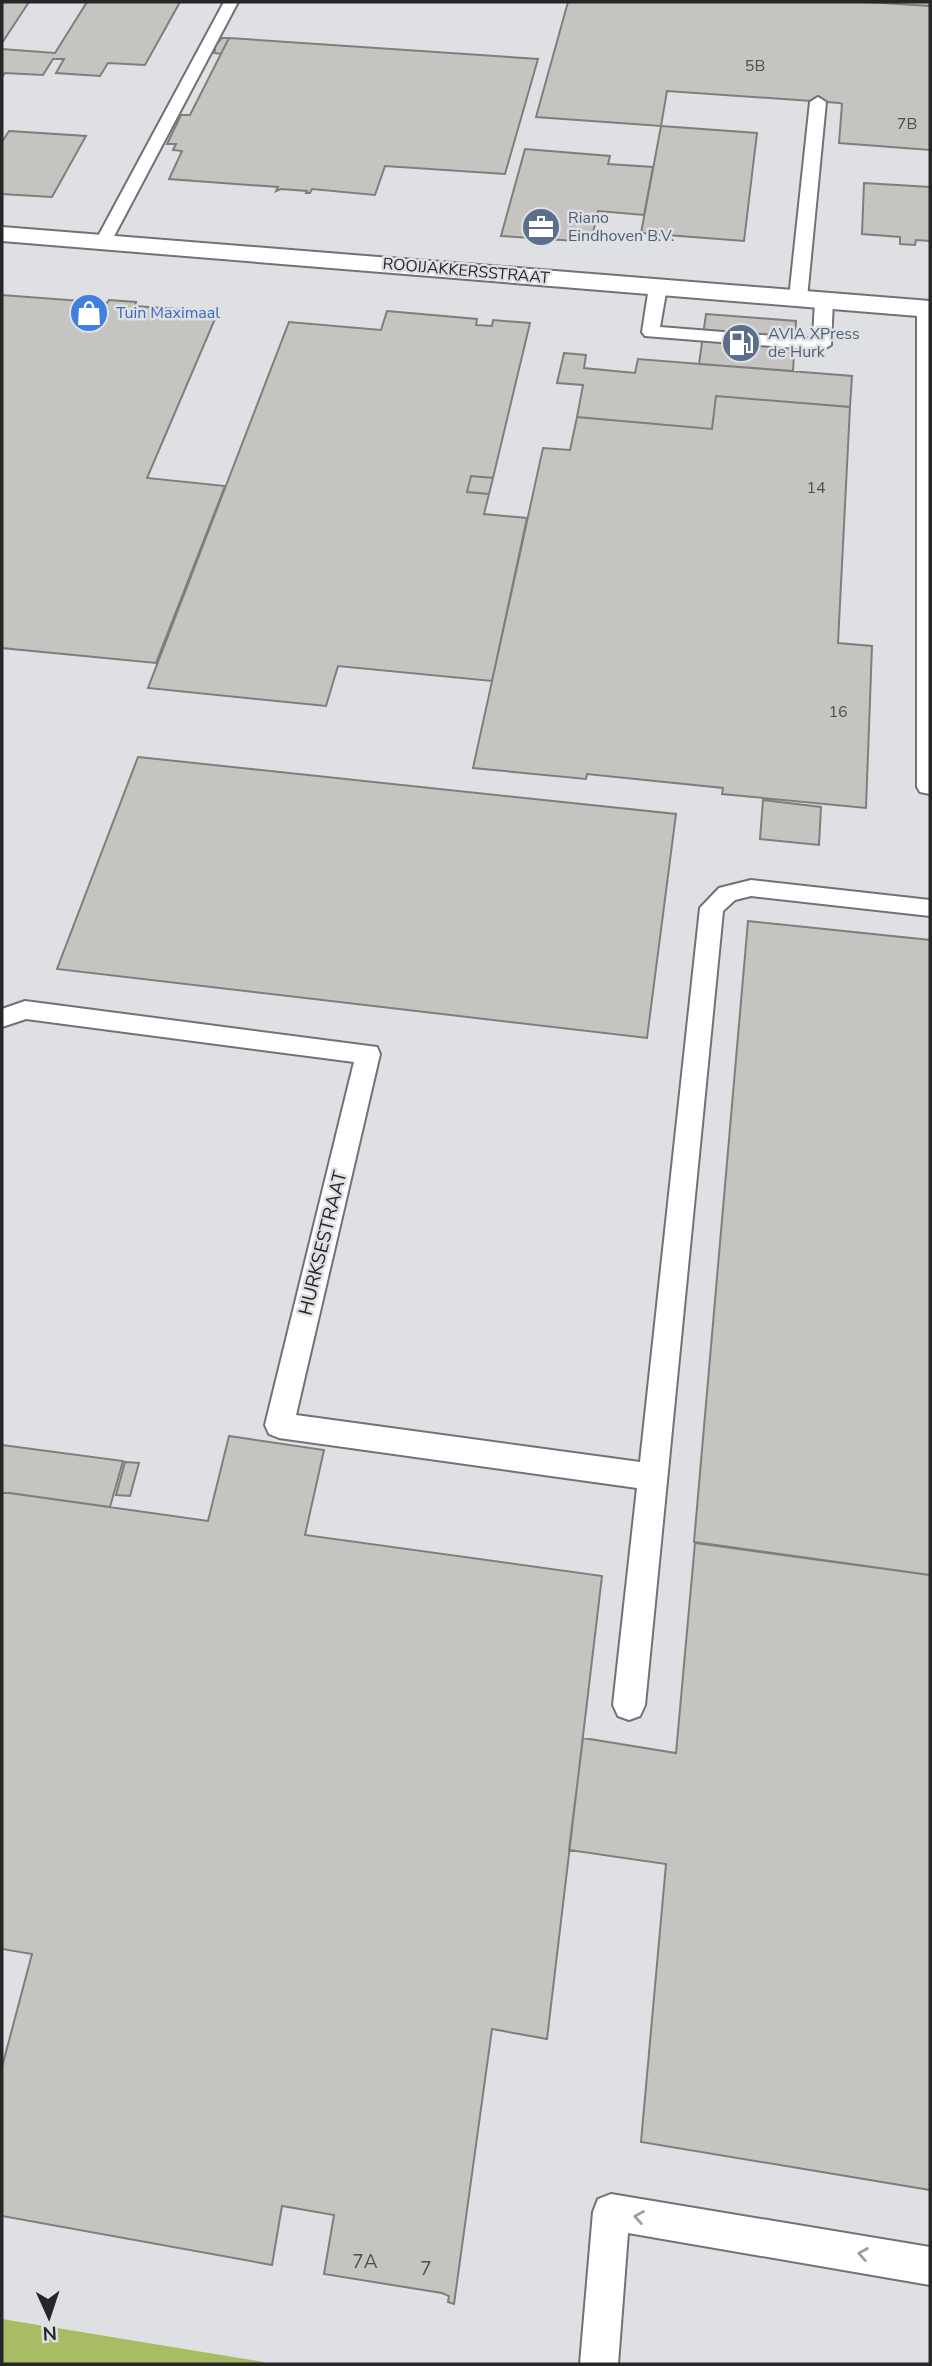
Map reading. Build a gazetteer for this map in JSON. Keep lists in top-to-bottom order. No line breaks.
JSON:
{"streets":{"street":["ROOIJAKKERSSTRAAT"],"lane":["HURKSESTRAAT"]},"places":{"office":["Riano Eindhoven B.V."],"shop":["Tuin Maximaal"],"fuel station":["AVIA XPress de Hurk"]},"house_numbers":["5B","7B","14","16","7A","7"],"north":"bottom"}
